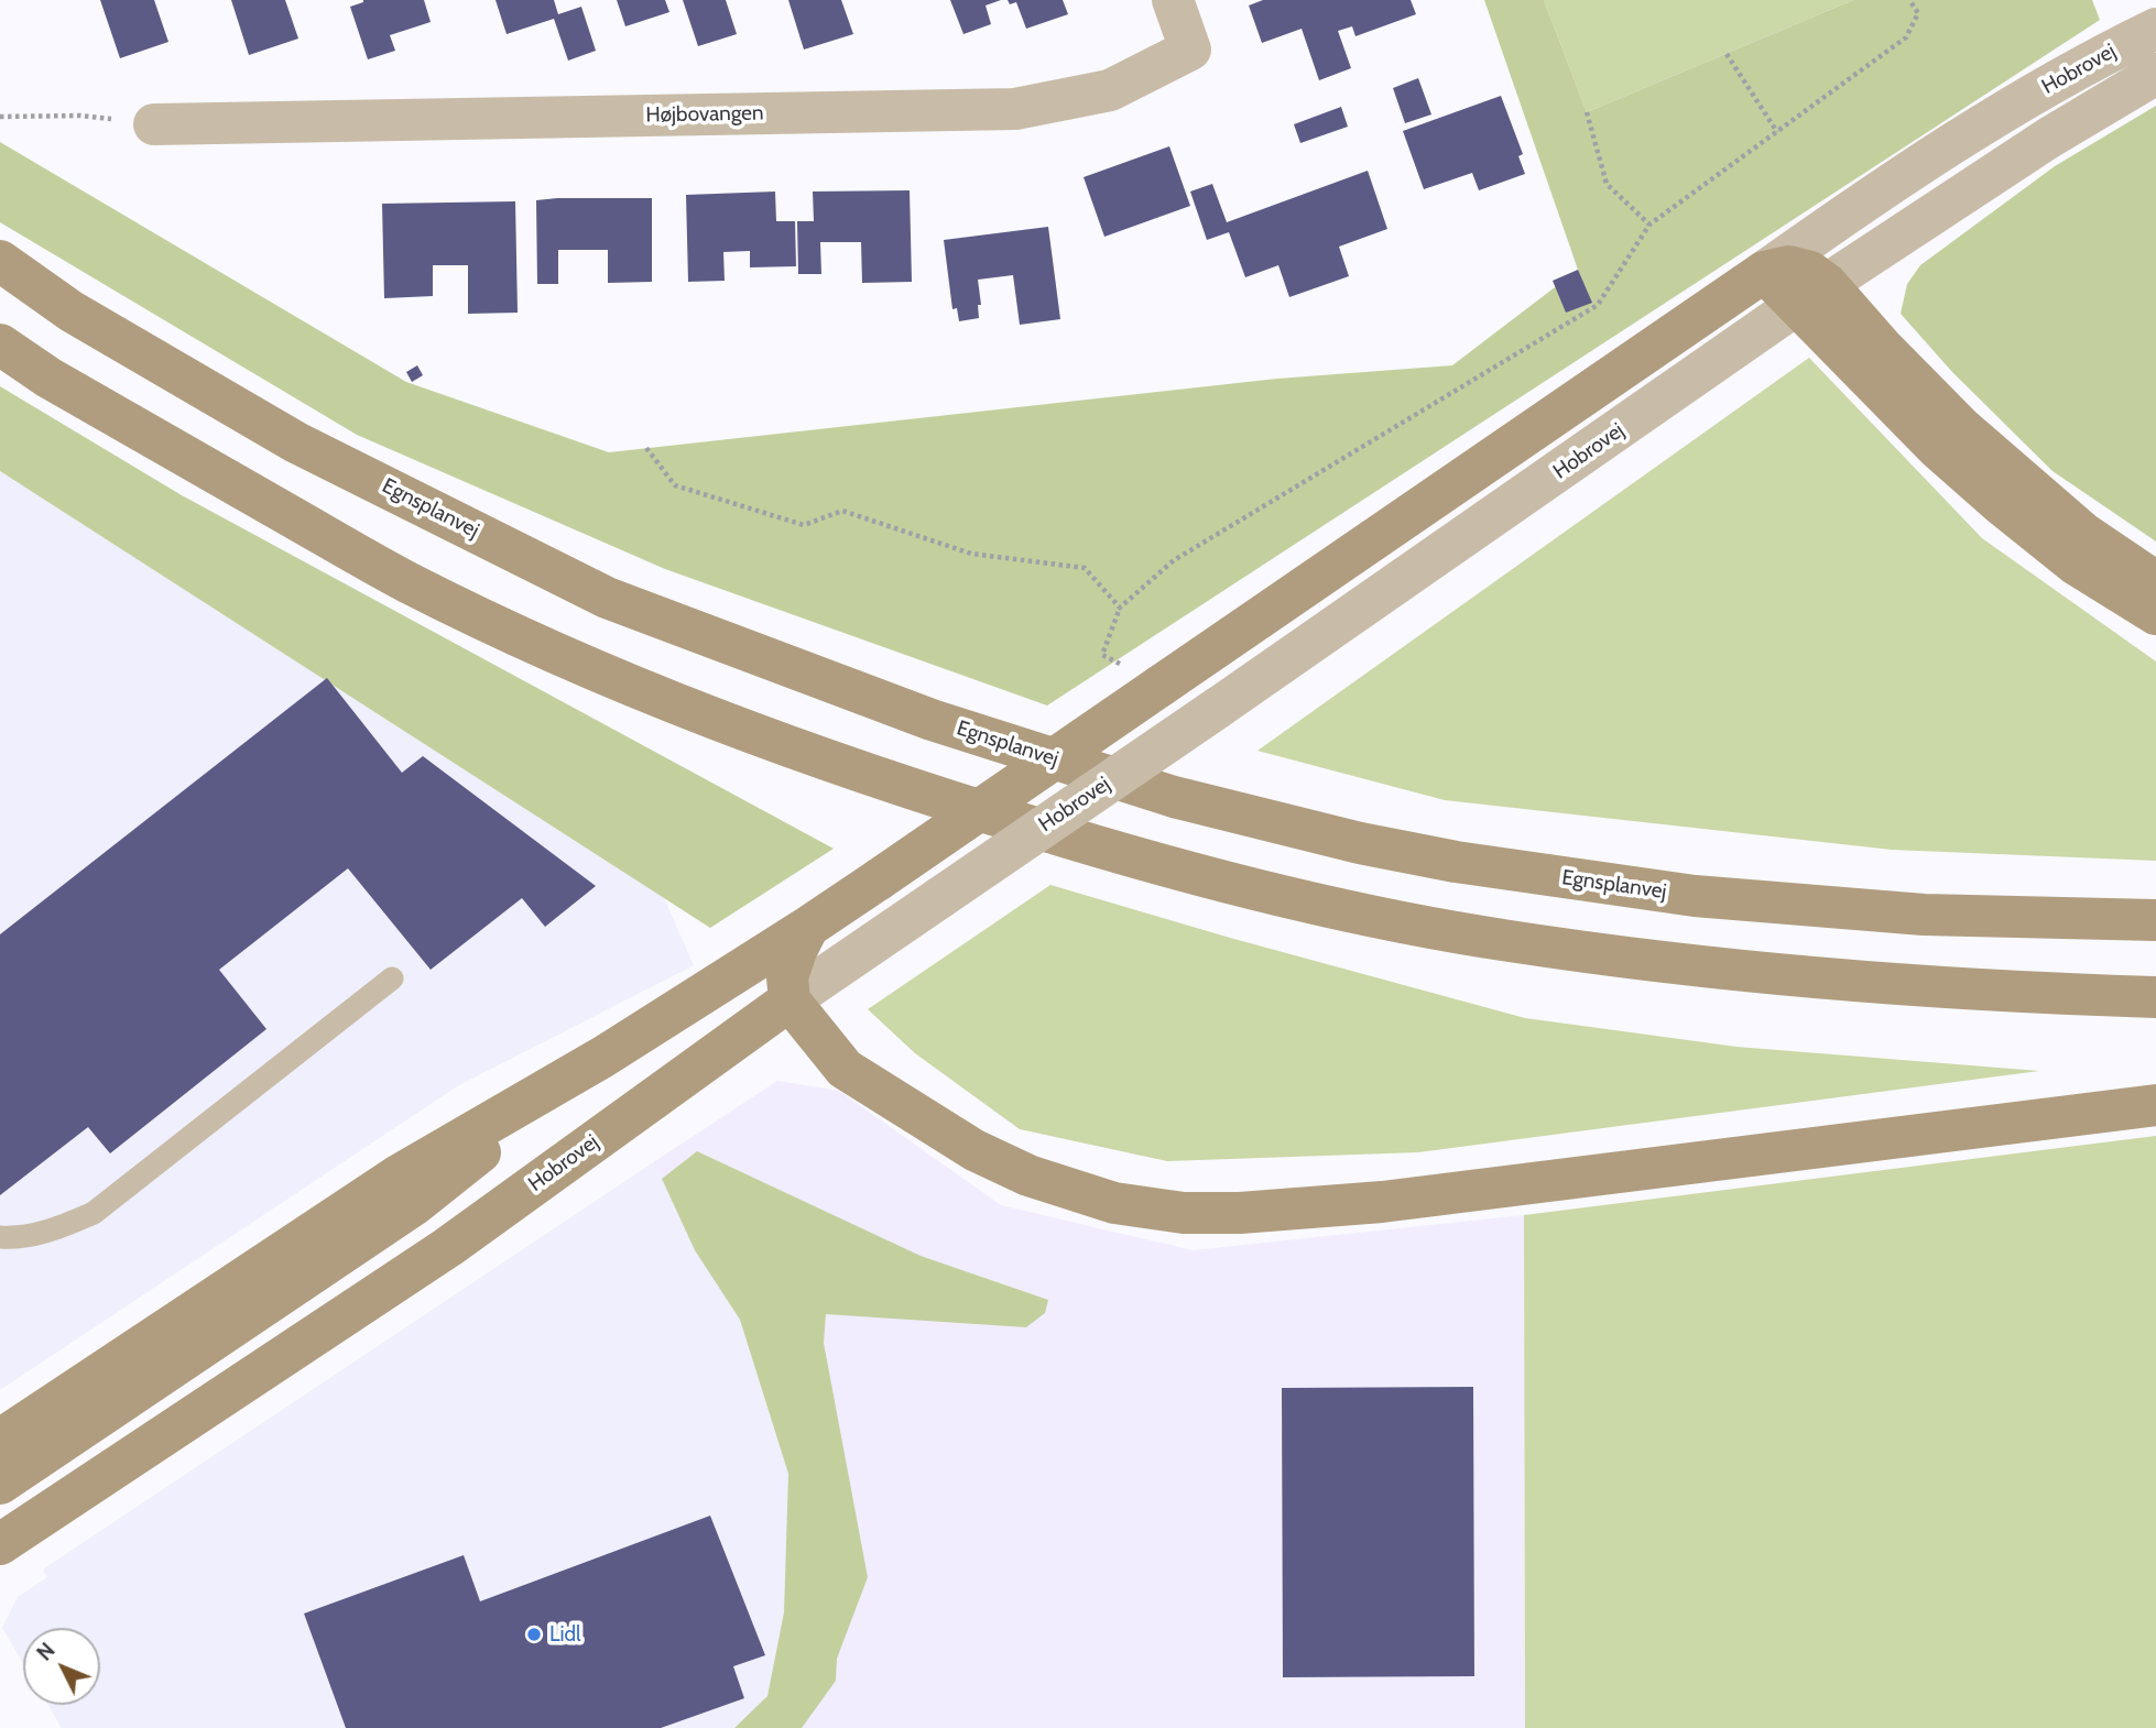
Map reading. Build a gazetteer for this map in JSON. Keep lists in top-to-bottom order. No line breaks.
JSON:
{"streets":{"main road":["Hobrovej","Egnsplanvej"],"street":["Højbovangen"]},"places":["Lidl"],"north":"top left"}
